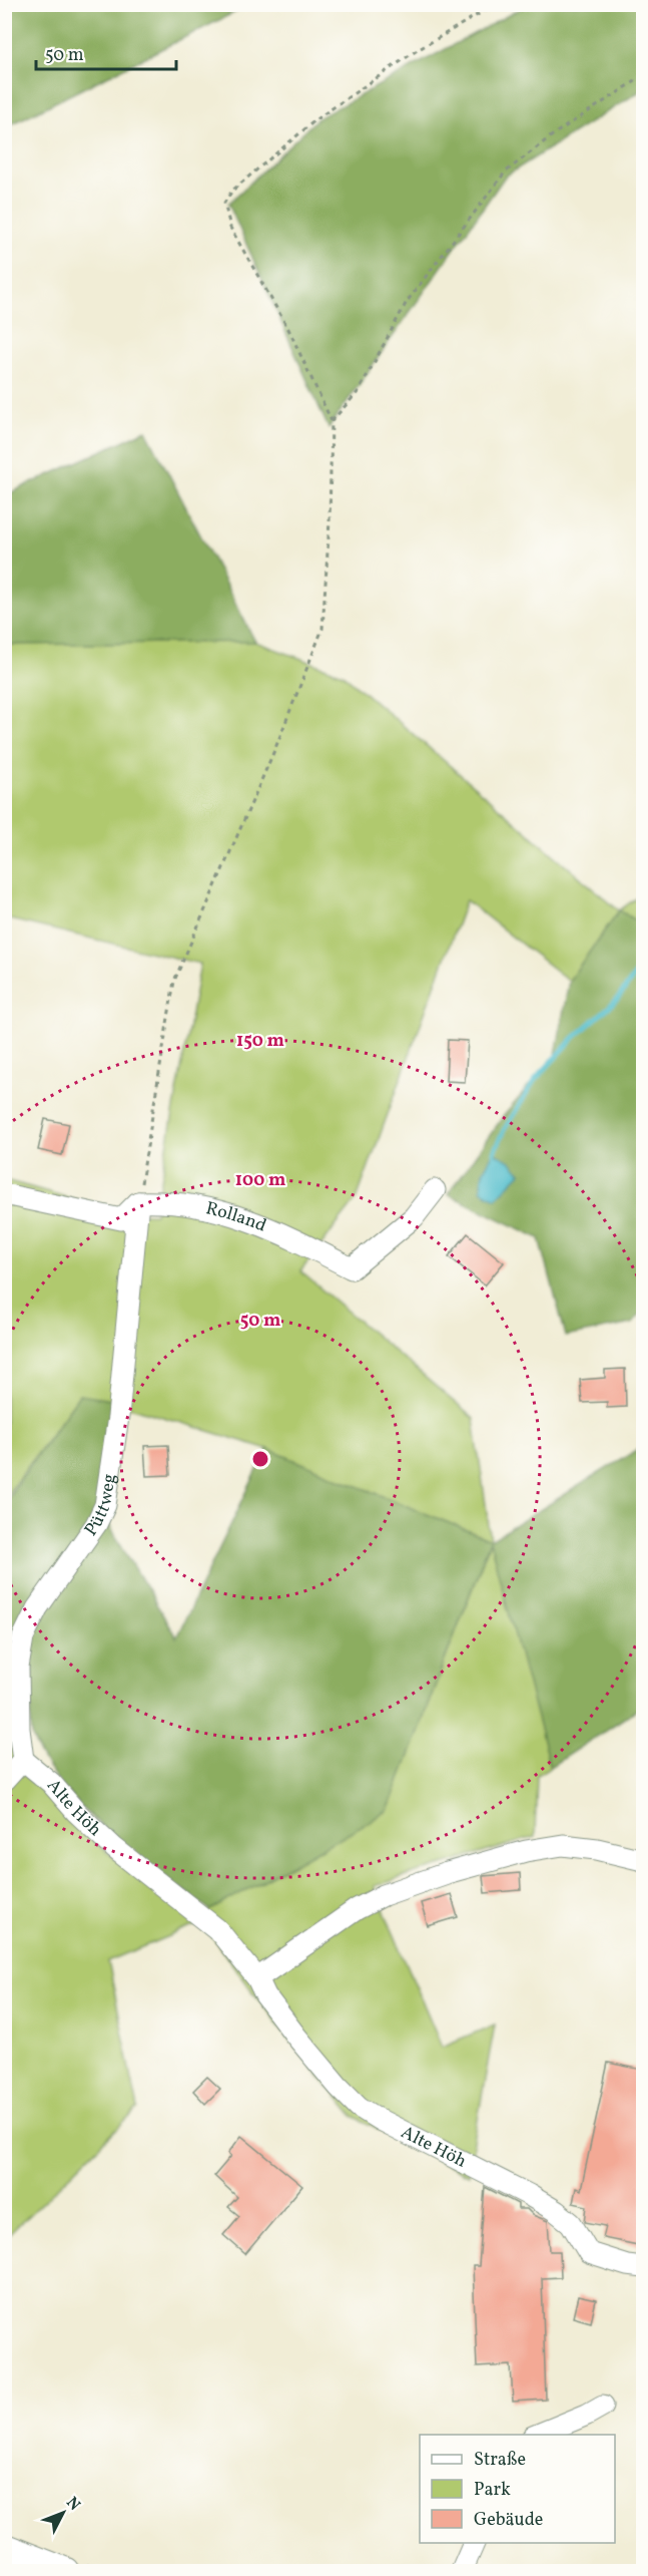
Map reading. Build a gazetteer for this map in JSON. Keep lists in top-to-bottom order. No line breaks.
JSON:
{"streets":{"lane":["Rolland","Püttweg","Alte Höh"]},"crossings":[["Rolland","Püttweg"],["Püttweg","Alte Höh"]],"legend":["Straße","Park","Gebäude"],"scale_bar":"50 m","north":"top right","rings":["150 m","100 m","50 m"]}
